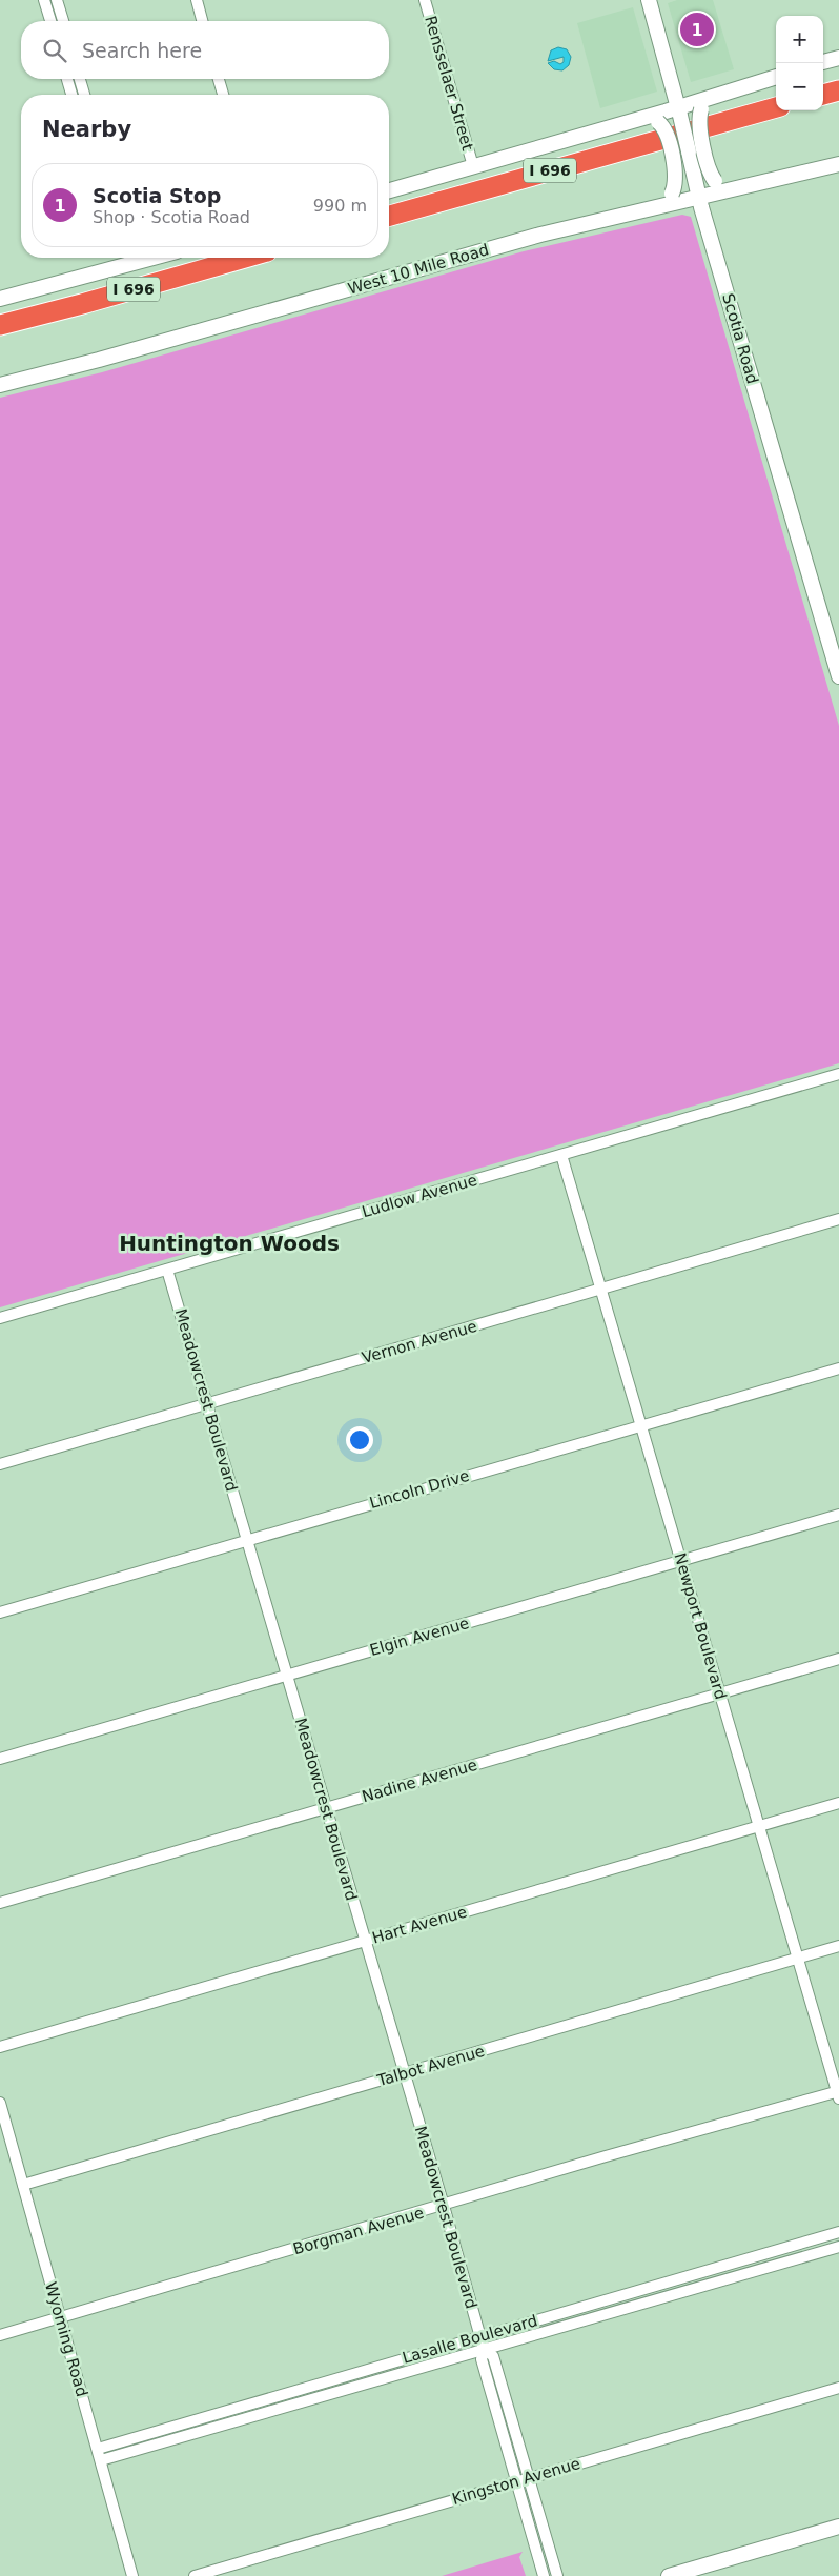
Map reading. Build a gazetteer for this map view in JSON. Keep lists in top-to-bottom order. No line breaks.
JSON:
{"streets":{"highway":["I 696"],"main road":["West 10 Mile Road","Scotia Road"],"street":["Rensselaer Street","Ludlow Avenue","Vernon Avenue","Meadowcrest Boulevard","Lincoln Drive","Newport Boulevard","Elgin Avenue","Nadine Avenue","Hart Avenue","Talbot Avenue","Borgman Avenue","Wyoming Road","Lasalle Boulevard","Kingston Avenue"]},"crossings":[["West 10 Mile Road","Scotia Road"],["Ludlow Avenue","Meadowcrest Boulevard"],["Ludlow Avenue","Newport Boulevard"],["Vernon Avenue","Meadowcrest Boulevard"],["Vernon Avenue","Newport Boulevard"],["Meadowcrest Boulevard","Lincoln Drive"],["Meadowcrest Boulevard","Elgin Avenue"],["Meadowcrest Boulevard","Nadine Avenue"],["Meadowcrest Boulevard","Hart Avenue"],["Meadowcrest Boulevard","Talbot Avenue"],["Meadowcrest Boulevard","Borgman Avenue"],["Meadowcrest Boulevard","Lasalle Boulevard"],["Meadowcrest Boulevard","Kingston Avenue"],["Lincoln Drive","Newport Boulevard"],["Newport Boulevard","Elgin Avenue"],["Newport Boulevard","Nadine Avenue"],["Newport Boulevard","Hart Avenue"],["Newport Boulevard","Talbot Avenue"],["Newport Boulevard","Borgman Avenue"],["Talbot Avenue","Wyoming Road"],["Borgman Avenue","Wyoming Road"],["Wyoming Road","Lasalle Boulevard"]],"districts":["Huntington Woods"],"page":{"pins":"1","map_buttons":["+","−"],"search":"Search here","heading":"Nearby","list":[{"mark":"1","name":"Scotia Stop","note":"Shop · Scotia Road","value":"990 m"}]}}
